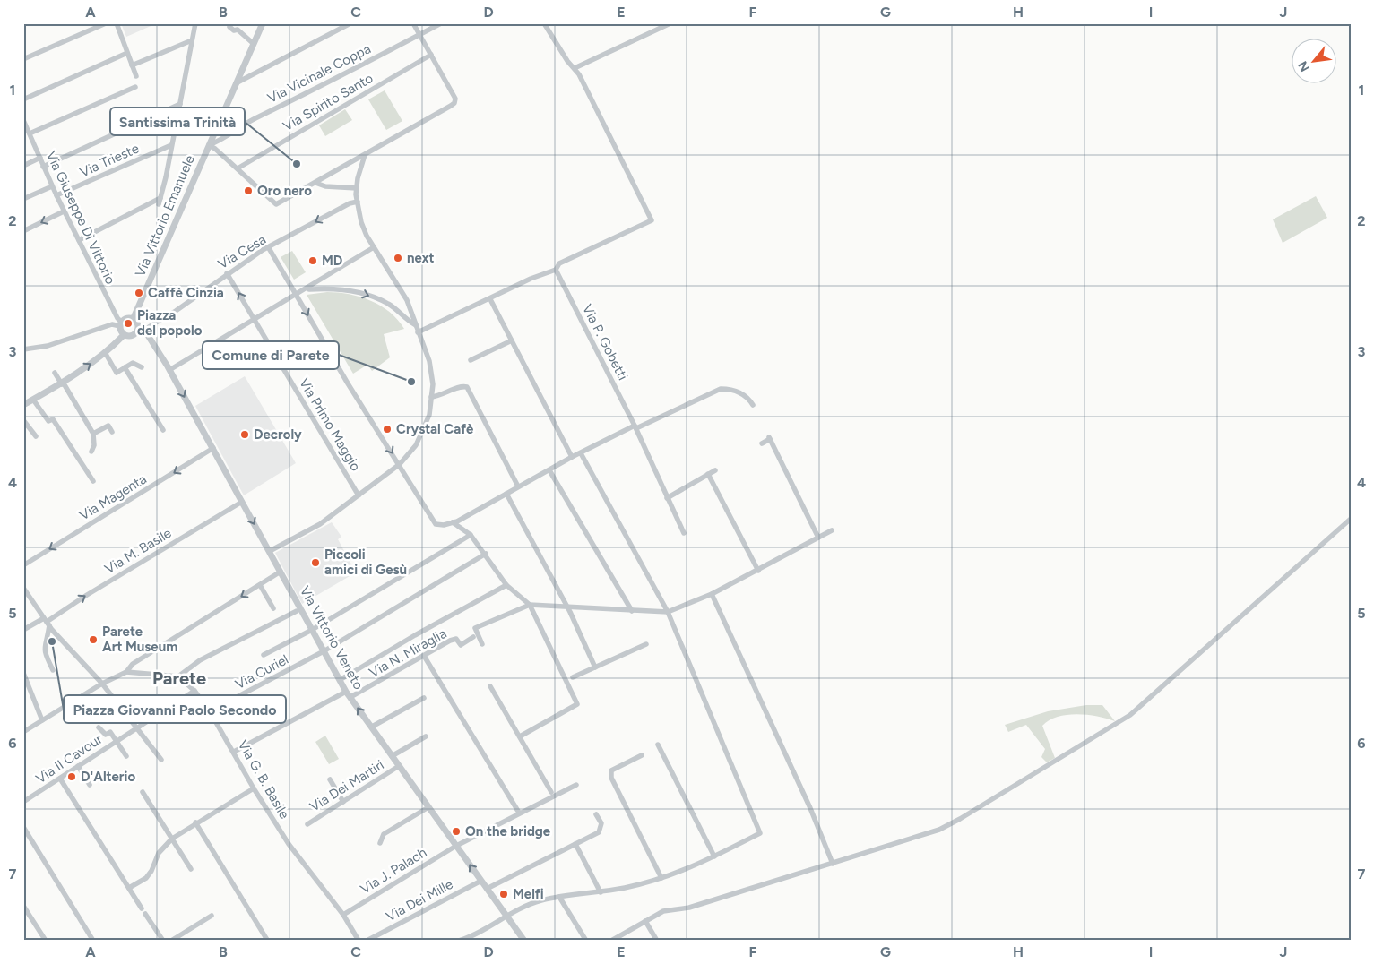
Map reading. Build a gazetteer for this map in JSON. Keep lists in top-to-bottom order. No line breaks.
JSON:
{"streets":{"street":["Via Vicinale Coppa","Via Spirito Santo","Via Trieste","Via Vittorio Emanuele","Via Giuseppe Di Vittorio","Via Cesa","Via P. Gobetti","Via Primo Maggio","Via Magenta","Via M. Basile","Via Vittorio Veneto","Via N. Miraglia","Via Curiel","Via II Cavour","Via G. B. Basile","Via Dei Martiri","Via J. Palach","Via Dei Mille"]},"crossings":[["Via Vicinale Coppa","Via Vittorio Emanuele"],["Via Trieste","Via Giuseppe Di Vittorio"],["Via Vittorio Emanuele","Via Giuseppe Di Vittorio"],["Via Cesa","Via Primo Maggio"],["Via Cesa","Via Vittorio Veneto"],["Via Magenta","Via Vittorio Veneto"],["Via M. Basile","Via Vittorio Veneto"],["Via Vittorio Veneto","Via N. Miraglia"],["Via Vittorio Veneto","Via Curiel"],["Via Vittorio Veneto","Via Dei Martiri"],["Via Vittorio Veneto","Via J. Palach"],["Via Vittorio Veneto","Via Dei Mille"],["Via N. Miraglia","Via G. B. Basile"],["Via Curiel","Via G. B. Basile"],["Via II Cavour","Via G. B. Basile"],["Via G. B. Basile","Via J. Palach"]],"one_way":["Via Magenta","Via M. Basile"],"districts":["Parete"],"places":["Santissima Trinità","Oro nero","next","MD","Caffè Cinzia","Piazza del popolo","Comune di Parete","Crystal Cafè","Decroly","Piccoli amici di Gesù","Parete Art Museum","Piazza Giovanni Paolo Secondo","D'Alterio","On the bridge","Melfi"],"north":"bottom left","grid":{"columns":["A","B","C","D","E","F","G","H","I","J"],"rows":["1","2","3","4","5","6","7"]}}
